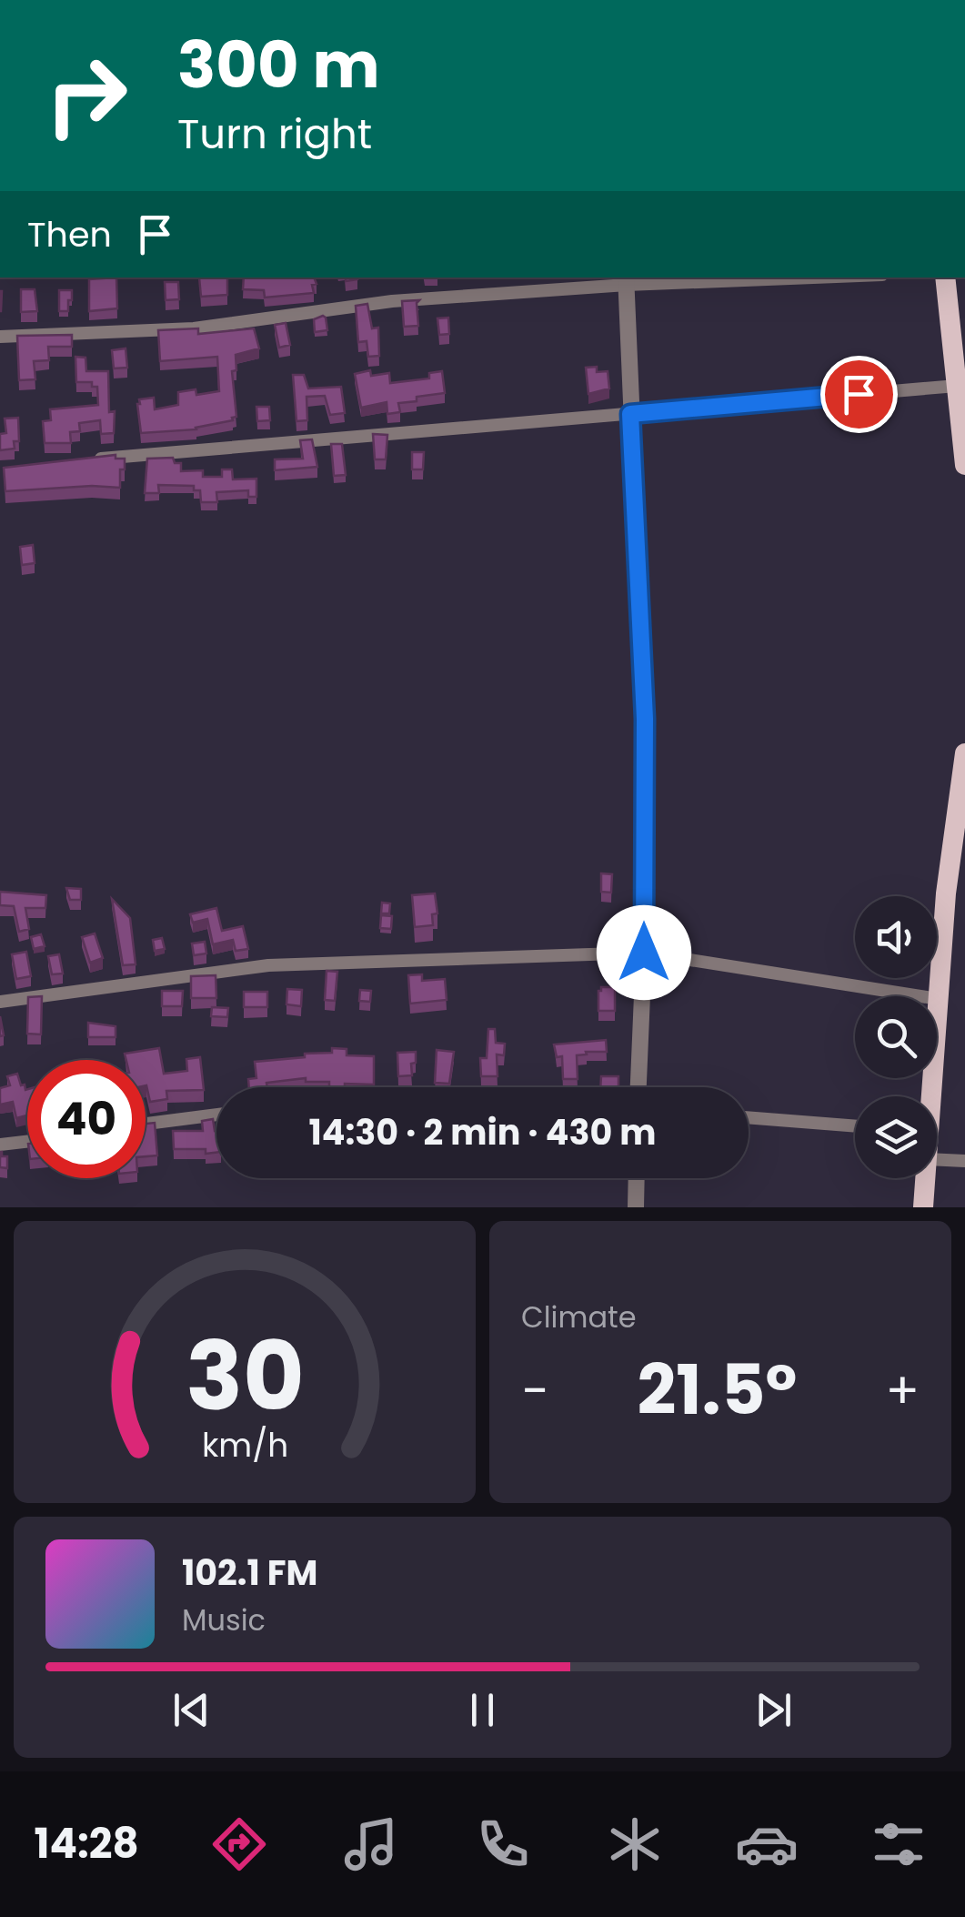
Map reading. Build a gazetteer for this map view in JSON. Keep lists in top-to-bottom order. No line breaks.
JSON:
{"page":{"turn":["300 m","Turn right"],"then":"Then","limit":"40","trip":"14:30 · 2 min · 430 m","tile":"Climate","heat":["−","21.5°","+"],"song":["102.1 FM","Music"],"tabs":"14:28","gauge":["30","km/h"]}}
